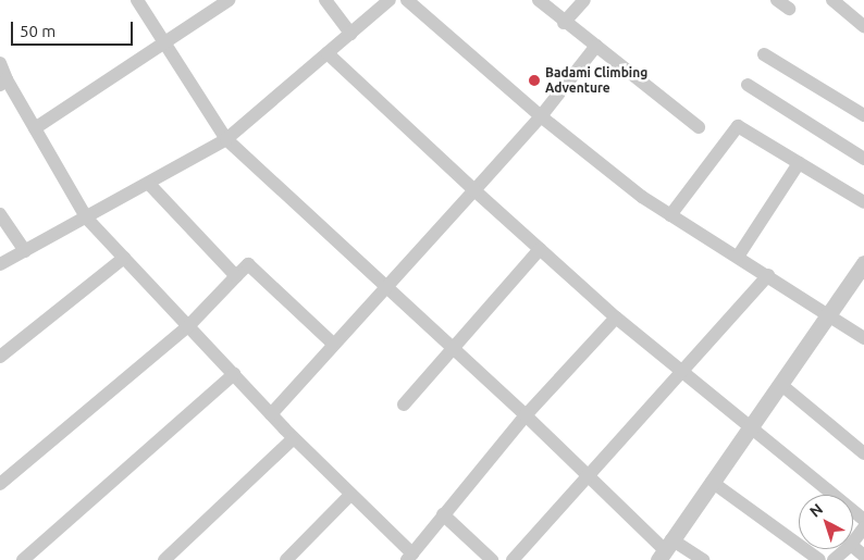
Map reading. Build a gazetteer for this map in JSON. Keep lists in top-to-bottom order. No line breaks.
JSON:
{"places":["Badami Climbing Adventure"],"scale_bar":"50 m","north":"top left"}
